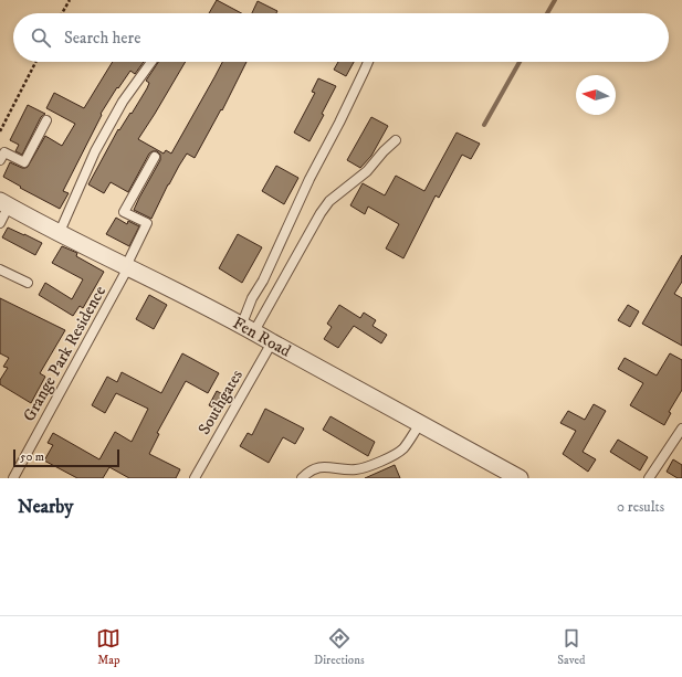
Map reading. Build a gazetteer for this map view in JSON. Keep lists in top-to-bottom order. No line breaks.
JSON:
{"streets":{"street":["Fen Road"],"lane":["Grange Park Residence","Southgates"]},"crossings":[["Fen Road","Grange Park Residence"],["Fen Road","Southgates"]],"scale_bar":"50 m","north":"left","page":{"search":"Search here","scale":"50 m","heading":["Nearby","0 results"],"nav":["Map","Directions","Saved"]}}
